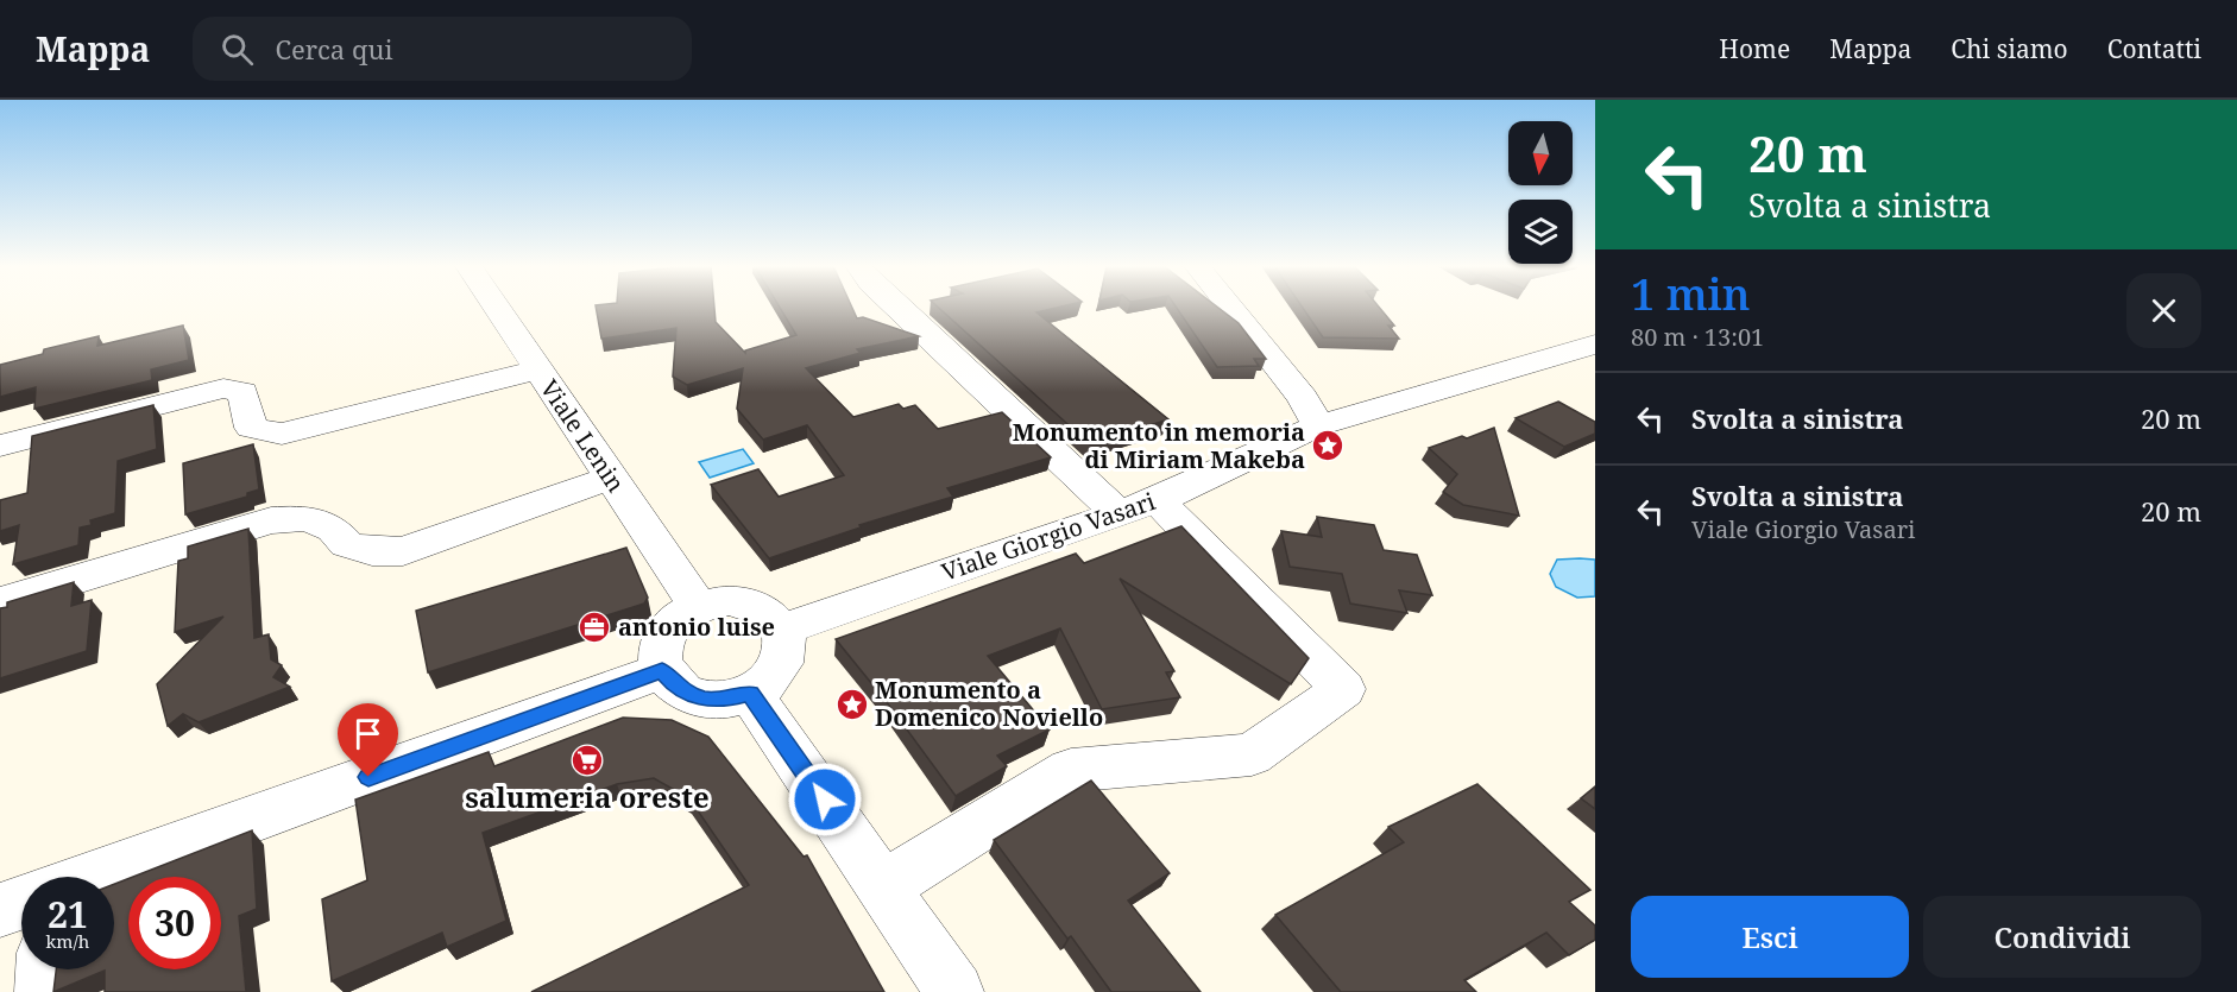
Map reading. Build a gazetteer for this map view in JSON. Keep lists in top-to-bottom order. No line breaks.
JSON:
{"streets":{"street":["Viale Lenin","Viale Giorgio Vasari"]},"crossings":[["Viale Lenin","Viale Giorgio Vasari"]],"places":{"place":["Monumento in memoria di Miriam Makeba","Monumento a Domenico Noviello"],"office":["antonio luise"],"supermarket":["salumeria oreste"]},"north":"bottom","page":{"header":"Mappa","search":"Cerca qui","nav":["Home","Mappa","Chi siamo","Contatti"],"turn":["20 m","Svolta a sinistra"],"heading":["1 min","80 m · 13:01"],"list":[{"name":"Svolta a sinistra","value":"20 m"},{"name":"Svolta a sinistra","note":"Viale Giorgio Vasari","value":"20 m"}],"speed":"21 km/h","limit":"30","buttons":["Esci","Condividi"]}}
